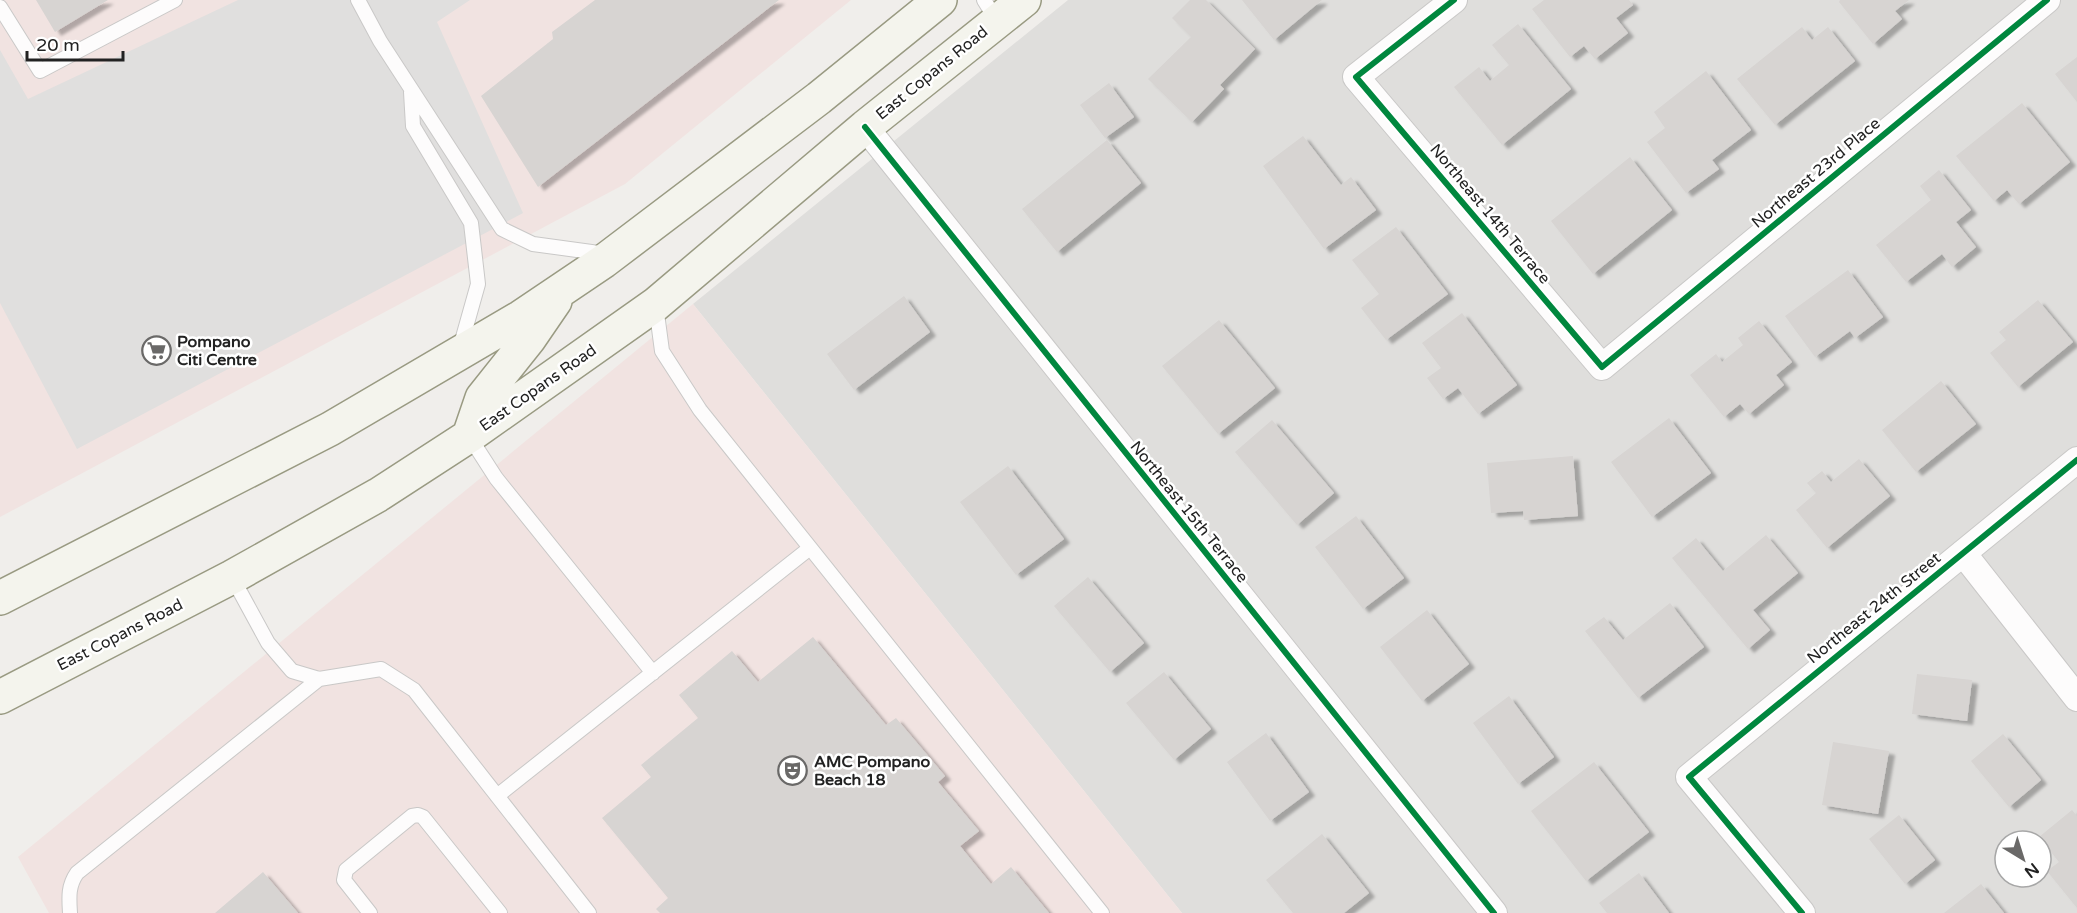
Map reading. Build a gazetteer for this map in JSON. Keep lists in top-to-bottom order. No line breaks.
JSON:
{"streets":{"main road":["East Copans Road"],"street":["Northeast 23rd Place","Northeast 14th Terrace","Northeast 15th Terrace","Northeast 24th Street"]},"crossings":[["East Copans Road","Northeast 15th Terrace"],["Northeast 23rd Place","Northeast 14th Terrace"]],"places":{"supermarket":["Pompano Citi Centre"],"theatre":["AMC Pompano Beach 18"]},"scale_bar":"20 m","north":"bottom right"}
